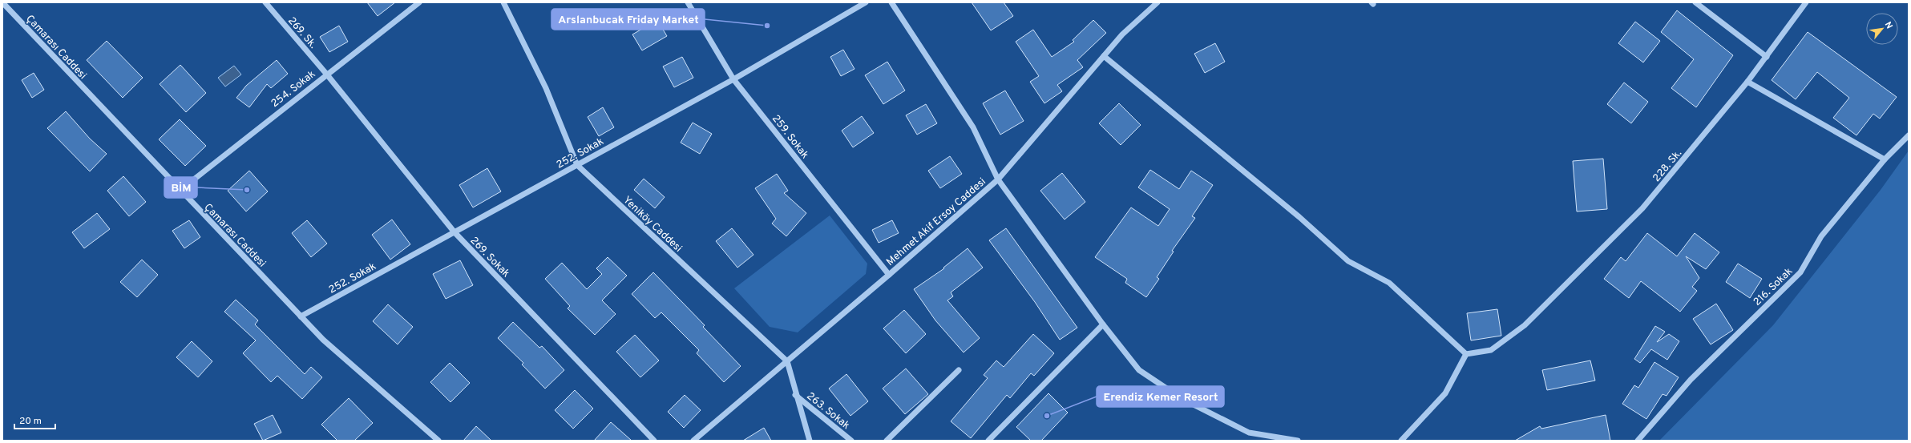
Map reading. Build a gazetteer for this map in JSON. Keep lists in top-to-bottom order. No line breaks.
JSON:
{"streets":{"street":["269. Sk.","Çamarası Caddesi","254. Sokak","259. Sokak","252. Sokak","228. Sk.","Mehmet Akif Ersoy Caddesi","Yeniköy Caddesi","269. Sokak","216. Sokak","263. Sokak"]},"crossings":[["269. Sk.","254. Sokak"],["269. Sk.","269. Sokak"],["Çamarası Caddesi","254. Sokak"],["Çamarası Caddesi","252. Sokak"],["254. Sokak","269. Sokak"],["259. Sokak","252. Sokak"],["259. Sokak","Mehmet Akif Ersoy Caddesi"],["252. Sokak","Yeniköy Caddesi"],["252. Sokak","269. Sokak"],["Mehmet Akif Ersoy Caddesi","Yeniköy Caddesi"]],"places":["Arslanbucak Friday Market","BİM","Erendiz Kemer Resort"],"scale_bar":"20 m","north":"top right"}
